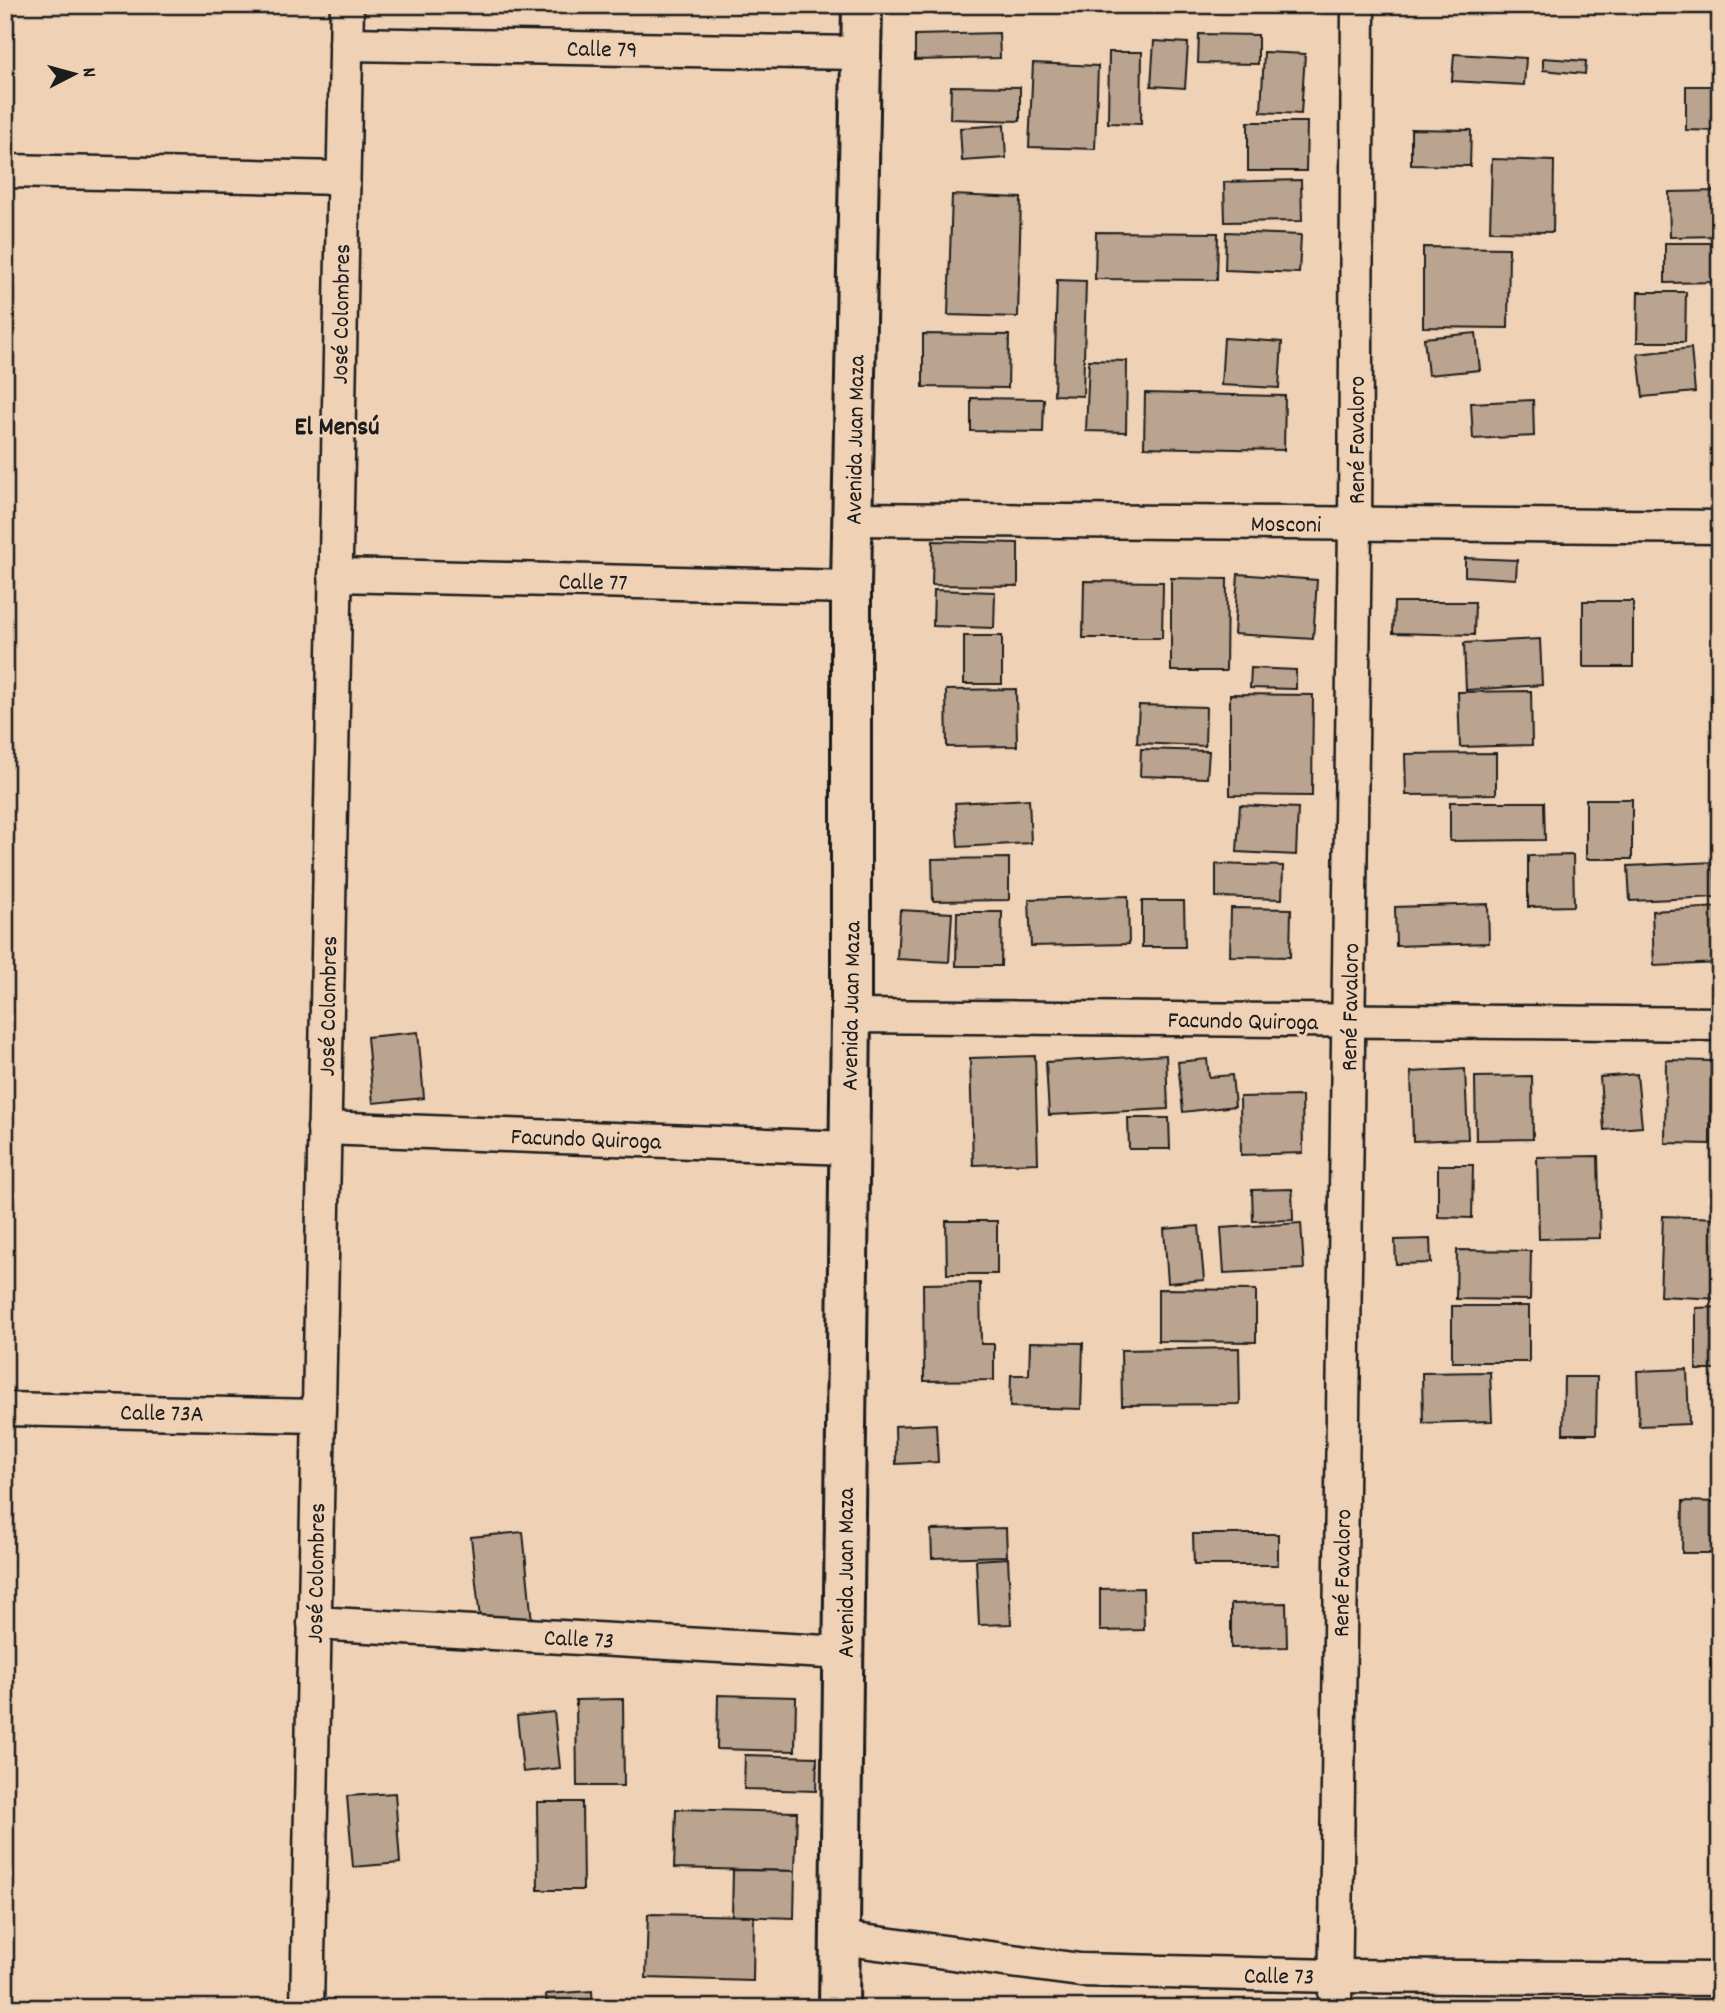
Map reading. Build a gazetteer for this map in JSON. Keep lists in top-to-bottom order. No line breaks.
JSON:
{"streets":{"main road":["Avenida Juan Maza"],"street":["Calle 79","José Colombres","René Favaloro","Mosconi","Calle 77","Facundo Quiroga","Calle 73A","Calle 73"]},"crossings":[["Calle 79","José Colombres"],["Calle 79","Avenida Juan Maza"],["José Colombres","Calle 77"],["José Colombres","Facundo Quiroga"],["José Colombres","Calle 73A"],["José Colombres","Calle 73"],["Avenida Juan Maza","Mosconi"],["Avenida Juan Maza","Calle 77"],["Avenida Juan Maza","Facundo Quiroga"],["Avenida Juan Maza","Calle 73"],["René Favaloro","Mosconi"],["René Favaloro","Facundo Quiroga"],["René Favaloro","Calle 73"]],"districts":["El Mensú"],"north":"right"}
